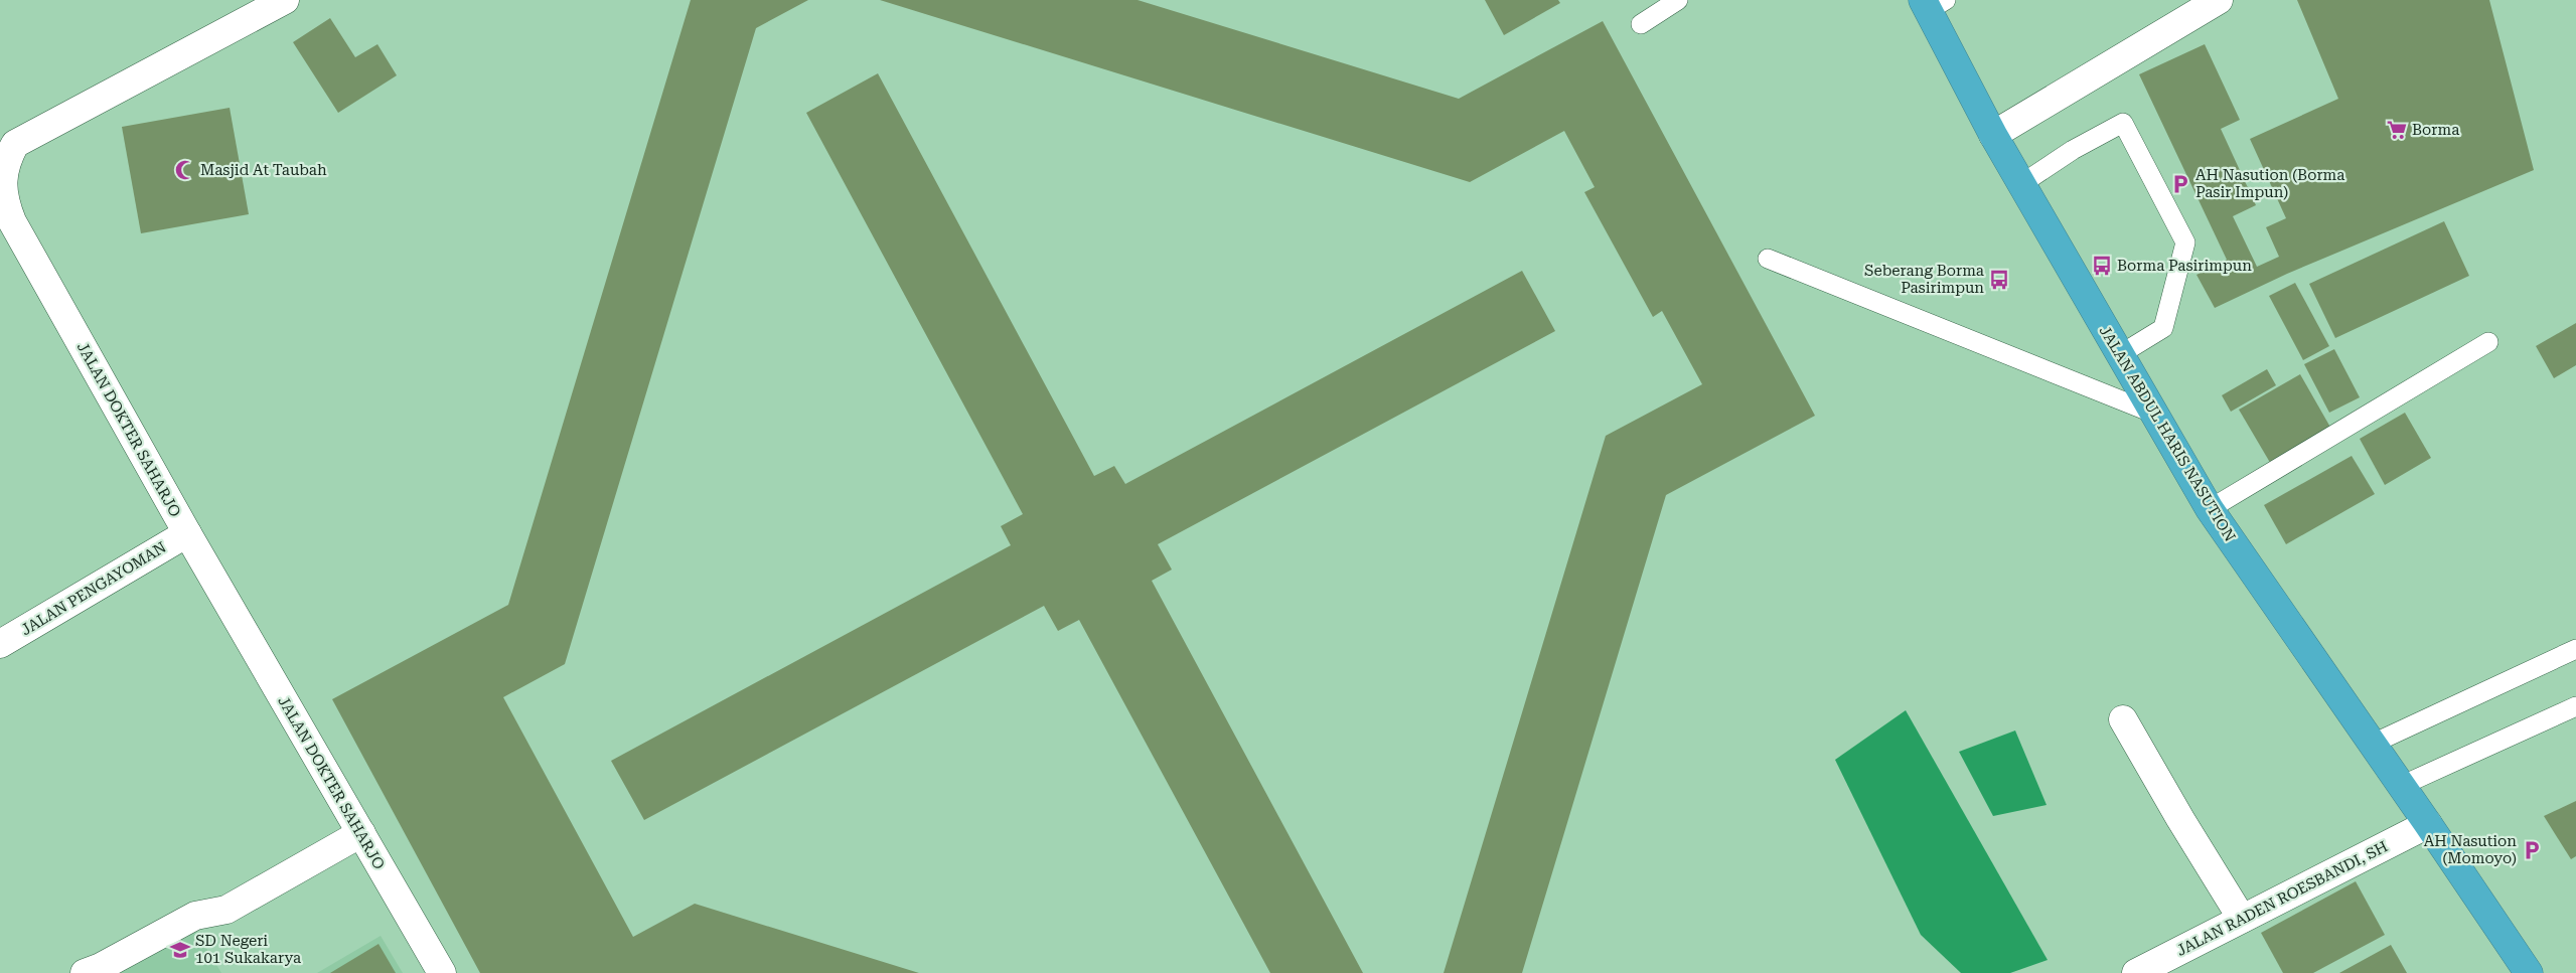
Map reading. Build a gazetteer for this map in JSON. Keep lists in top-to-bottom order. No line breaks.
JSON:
{"streets":{"highway":["JALAN ABDUL HARIS NASUTION"],"street":["JALAN DOKTER SAHARJO","JALAN PENGAYOMAN","JALAN RADEN ROESBANDI, SH"]},"crossings":[["JALAN DOKTER SAHARJO","JALAN PENGAYOMAN"],["JALAN ABDUL HARIS NASUTION","JALAN RADEN ROESBANDI, SH"]],"places":{"supermarket":["Borma"],"mosque":["Masjid At Taubah"],"parking":["AH Nasution (Borma Pasir Impun)","AH Nasution (Momoyo)"],"bus stop":["Borma Pasirimpun","Seberang Borma Pasirimpun"],"school or university":["SD Negeri 101 Sukakarya"]}}
